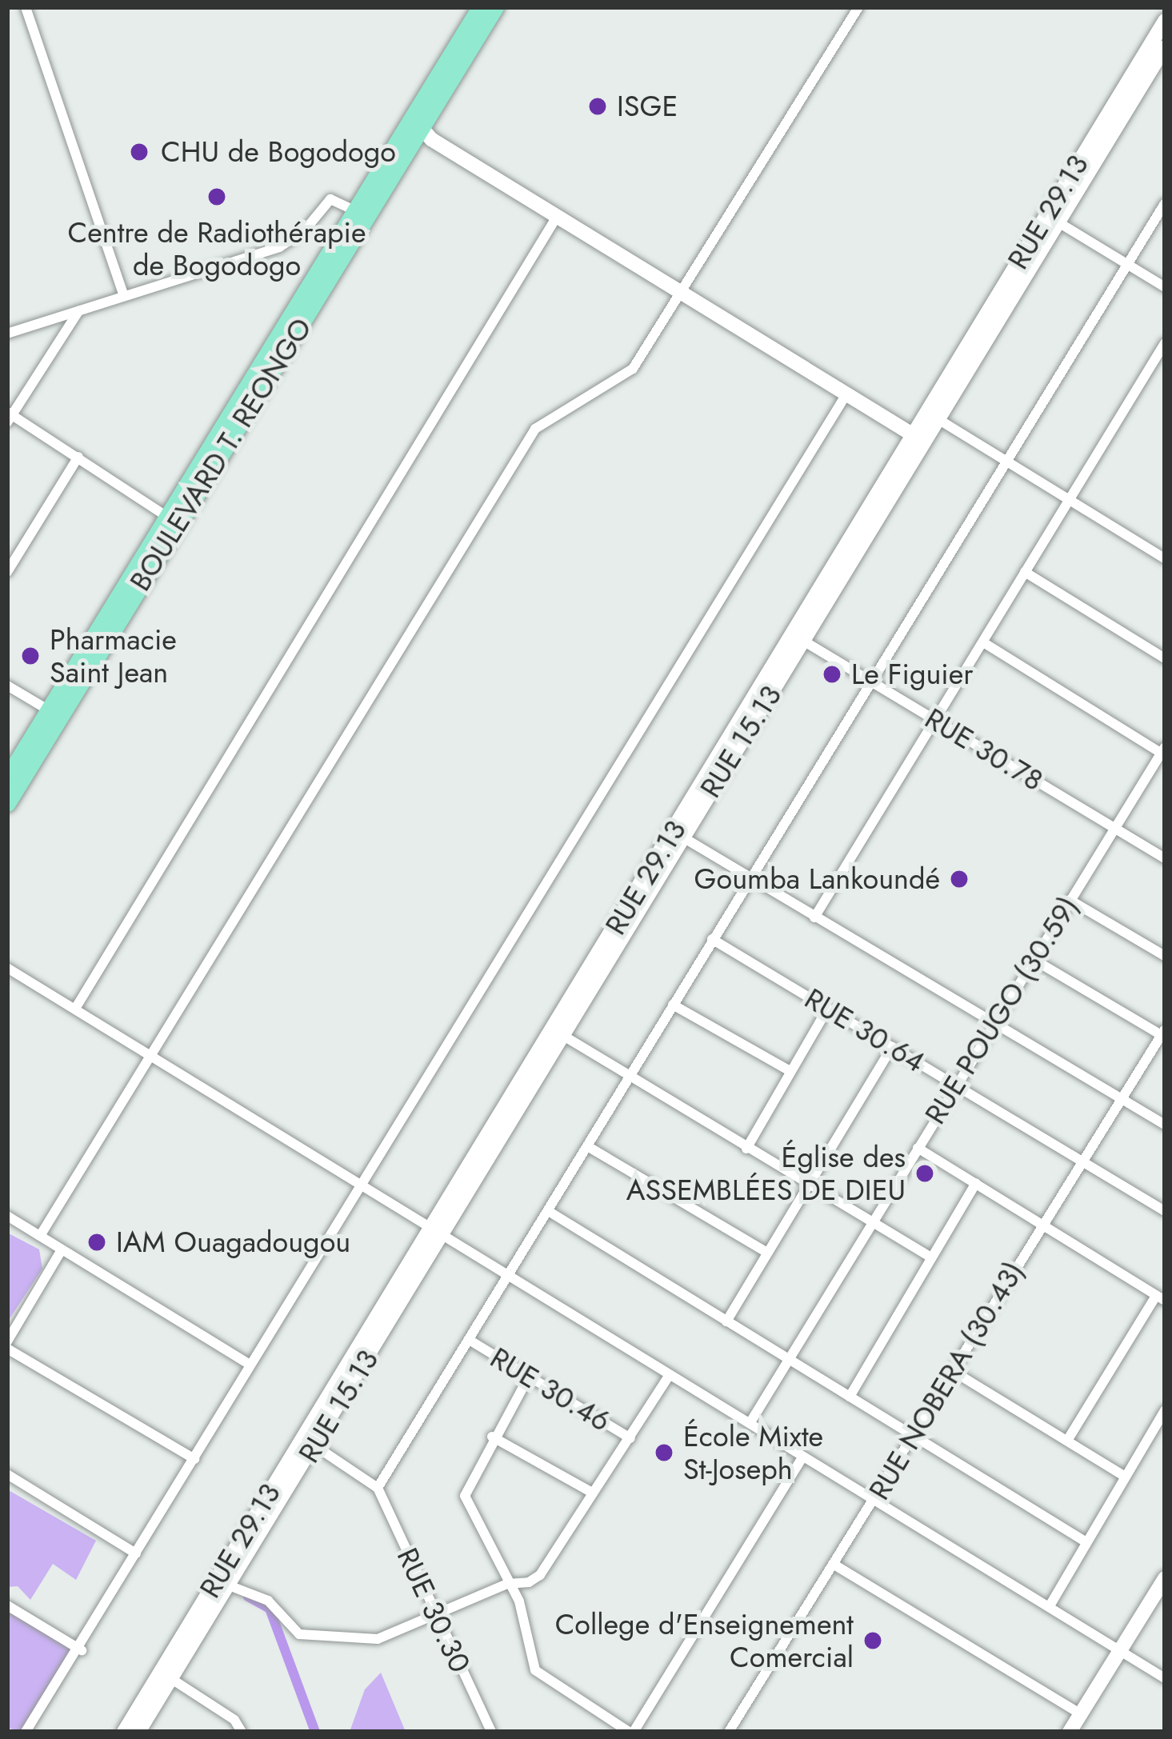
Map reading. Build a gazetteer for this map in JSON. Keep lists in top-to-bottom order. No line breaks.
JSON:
{"streets":{"main road":["RUE 29.13","BOULEVARD T. REONGO","RUE 15.13"],"street":["RUE 30.78","RUE POUGO (30.59)","RUE 30.64","RUE NOBERA (30.43)","RUE 30.46","RUE 30.30"]},"crossings":[["RUE 29.13","RUE 15.13"],["RUE 15.13","RUE 30.78"],["RUE 30.78","RUE POUGO (30.59)"],["RUE POUGO (30.59)","RUE 30.64"],["RUE 30.64","RUE NOBERA (30.43)"]],"places":["ISGE","CHU de Bogodogo","Centre de Radiothérapie de Bogodogo","Pharmacie Saint Jean","Le Figuier","Goumba Lankoundé","Église des ASSEMBLÉES DE DIEU","IAM Ouagadougou","École Mixte St-Joseph","College d'Enseignement Comercial"]}
